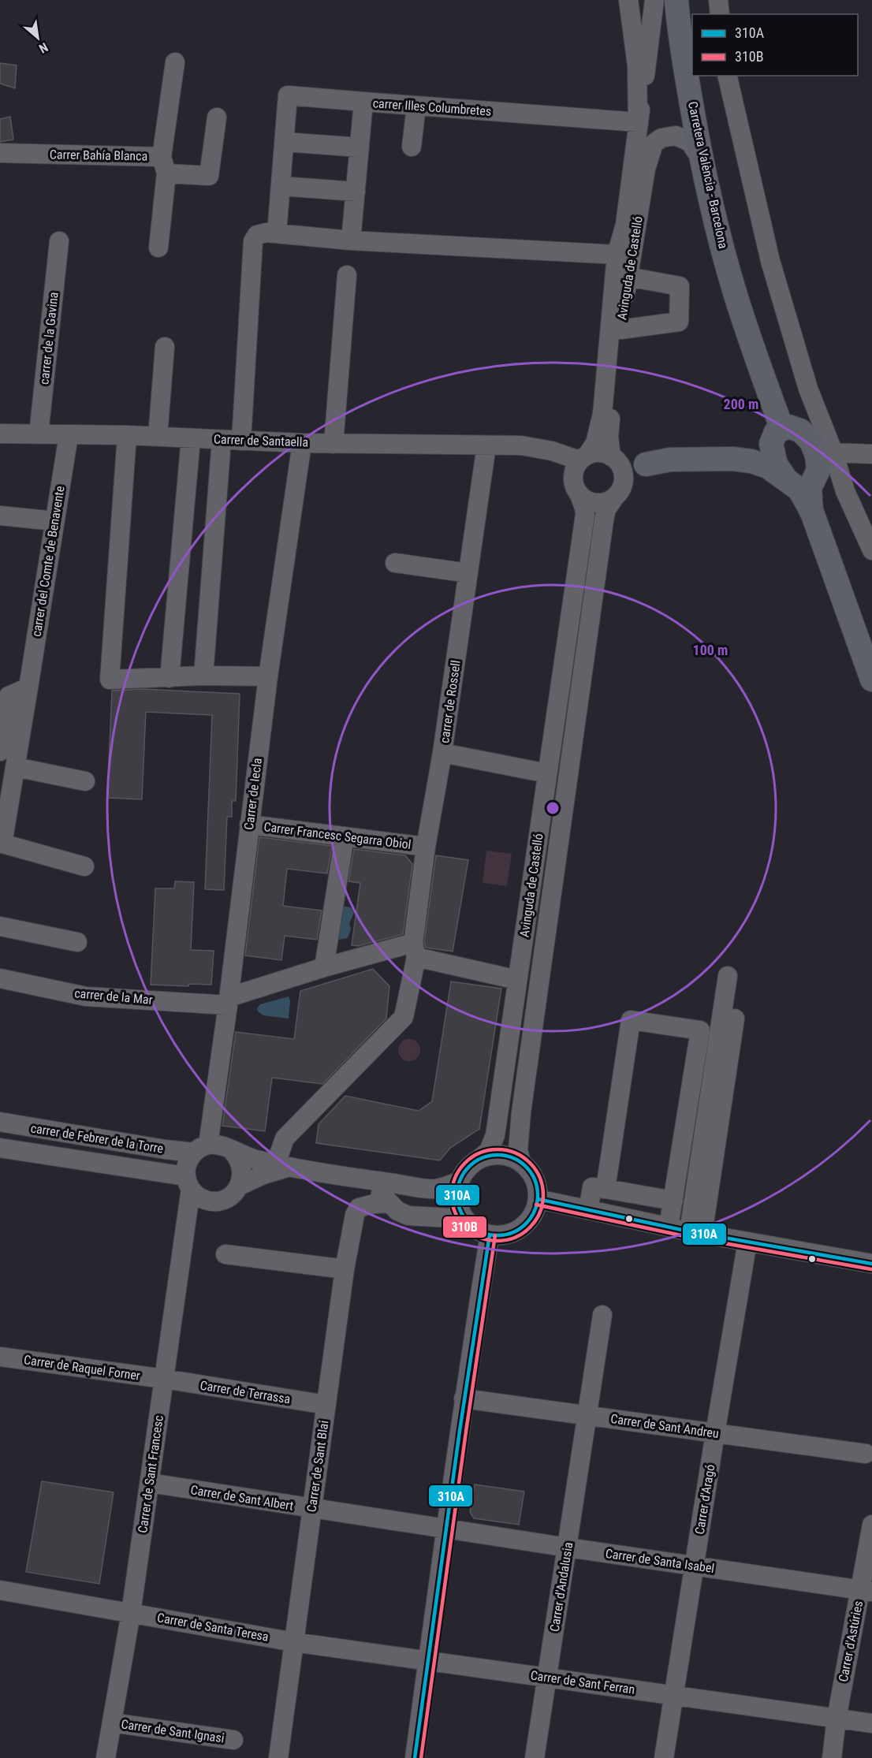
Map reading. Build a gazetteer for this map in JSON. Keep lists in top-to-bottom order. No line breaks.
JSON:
{"streets":{"main road":["Carretera València - Barcelona"],"street":["carrer Illes Columbretes","Carrer Bahía Blanca","Avinguda de Castelló","carrer de la Gavina","Carrer de Santaella","carrer del Comte de Benavente","carrer de Rossell","Carrer de Iecla","Carrer Francesc Segarra Obiol","carrer de la Mar","carrer de Febrer de la Torre","Carrer de Raquel Forner","Carrer de Terrassa","Carrer de Sant Andreu","Carrer de Sant Blai","Carrer de Sant Francesc","Carrer de Sant Albert","Carrer d'Aragó","Carrer de Santa Isabel","Carrer d'Andalusia","Carrer de Santa Teresa","Carrer d'Astúries","Carrer de Sant Ferran","Carrer de Sant Ignasi"]},"crossings":[["carrer Illes Columbretes","Avinguda de Castelló"],["Carretera València - Barcelona","Avinguda de Castelló"],["Avinguda de Castelló","Carrer de Santaella"],["Avinguda de Castelló","carrer de la Mar"],["carrer de la Gavina","Carrer de Santaella"],["Carrer de Santaella","carrer del Comte de Benavente"],["Carrer de Santaella","carrer de Rossell"],["Carrer de Santaella","Carrer de Iecla"],["carrer de Rossell","Carrer Francesc Segarra Obiol"],["carrer de Rossell","carrer de la Mar"],["Carrer de Iecla","Carrer Francesc Segarra Obiol"],["Carrer de Iecla","carrer de la Mar"],["Carrer de Iecla","carrer de Febrer de la Torre"],["Carrer de Iecla","Carrer de Sant Francesc"],["carrer de Febrer de la Torre","Carrer de Sant Francesc"],["Carrer de Raquel Forner","Carrer de Terrassa"],["Carrer de Raquel Forner","Carrer de Sant Francesc"],["Carrer de Terrassa","Carrer de Sant Blai"],["Carrer de Terrassa","Carrer de Sant Francesc"],["Carrer de Sant Andreu","Carrer d'Aragó"],["Carrer de Sant Andreu","Carrer d'Andalusia"],["Carrer de Sant Blai","Carrer de Sant Albert"],["Carrer de Sant Blai","Carrer de Santa Teresa"],["Carrer de Sant Blai","Carrer de Sant Ferran"],["Carrer de Sant Francesc","Carrer de Sant Albert"],["Carrer de Sant Francesc","Carrer de Santa Teresa"],["Carrer de Sant Francesc","Carrer de Sant Ignasi"],["Carrer de Sant Albert","Carrer de Santa Isabel"],["Carrer d'Aragó","Carrer de Santa Isabel"],["Carrer d'Aragó","Carrer de Sant Ferran"],["Carrer de Santa Isabel","Carrer d'Andalusia"],["Carrer de Santa Isabel","Carrer d'Astúries"],["Carrer d'Andalusia","Carrer de Sant Ferran"],["Carrer de Santa Teresa","Carrer de Sant Ferran"],["Carrer d'Astúries","Carrer de Sant Ferran"]],"lines":["transit line 310B","transit line 310A"],"legend":["310A","310B"],"north":"bottom right","rings":["200 m","100 m"]}
